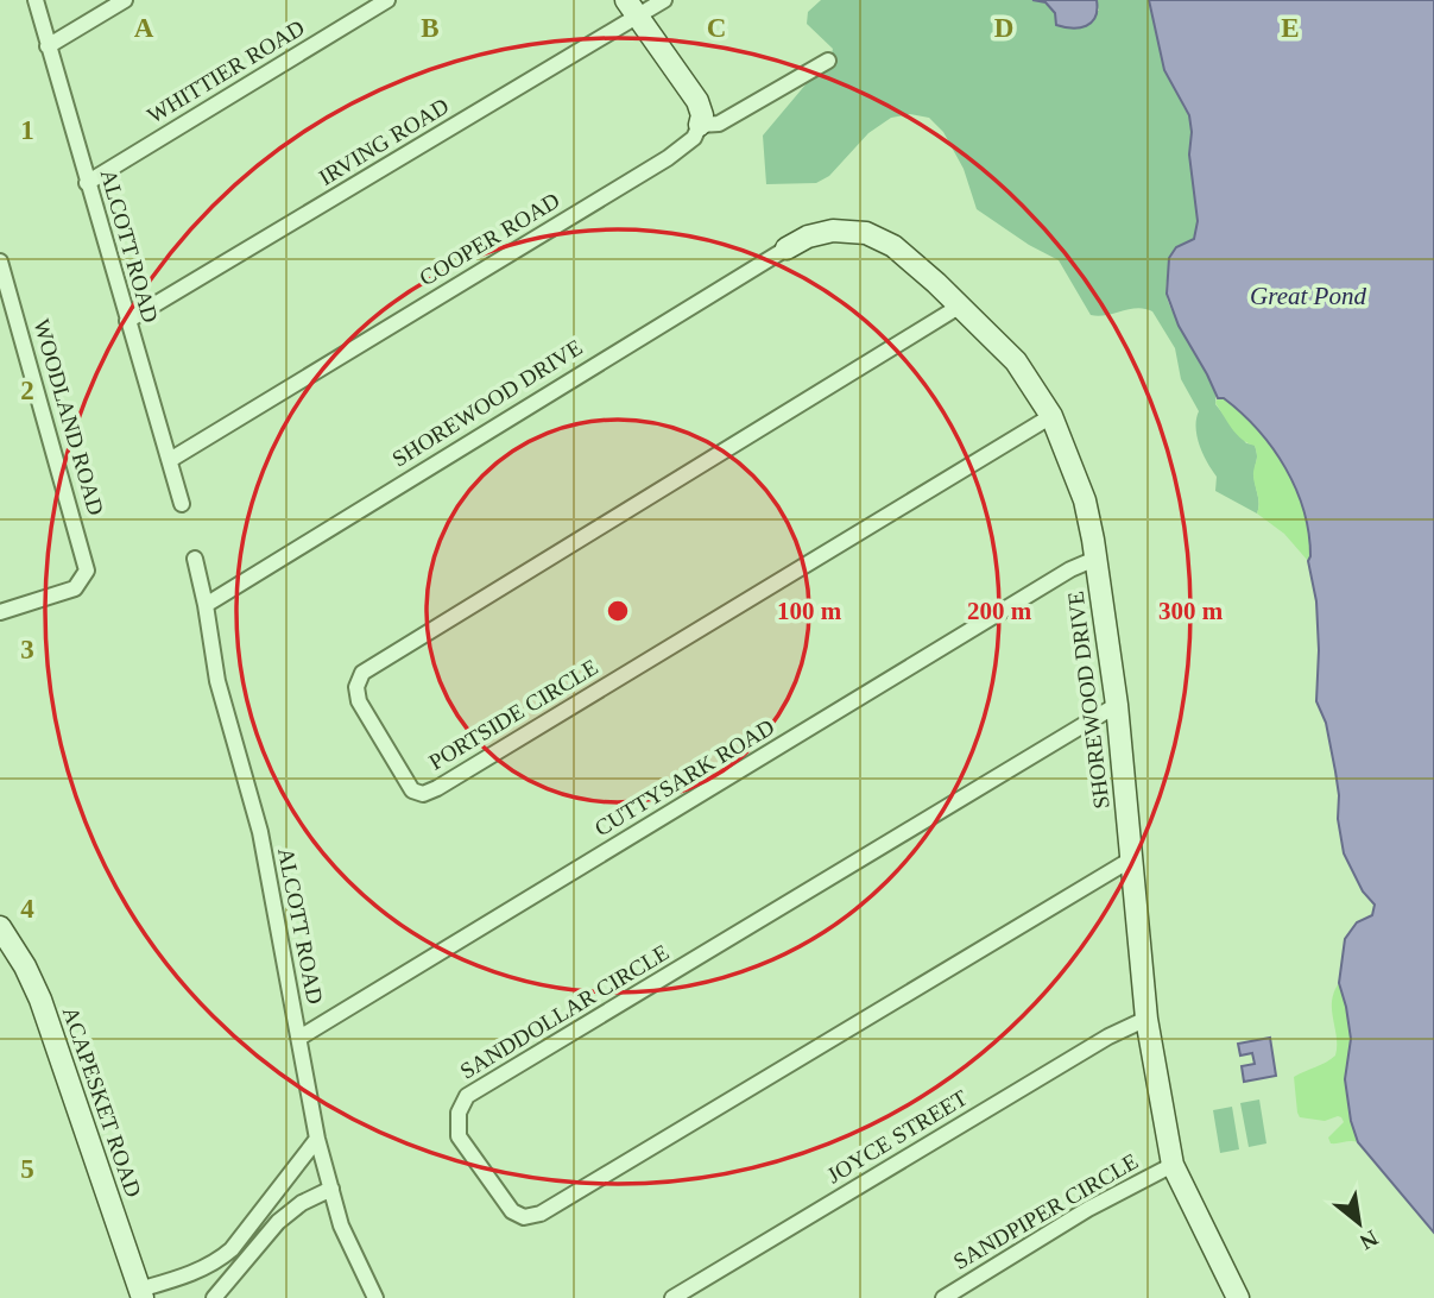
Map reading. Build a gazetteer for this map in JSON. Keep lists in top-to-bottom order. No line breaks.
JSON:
{"streets":{"street":["WHITTIER ROAD","IRVING ROAD","COOPER ROAD","ALCOTT ROAD","SHOREWOOD DRIVE","WOODLAND ROAD","PORTSIDE CIRCLE","CUTTYSARK ROAD","SANDDOLLAR CIRCLE","ACAPESKET ROAD","JOYCE STREET","SANDPIPER CIRCLE"]},"crossings":[["WHITTIER ROAD","ALCOTT ROAD"],["IRVING ROAD","ALCOTT ROAD"],["COOPER ROAD","ALCOTT ROAD"],["ALCOTT ROAD","SHOREWOOD DRIVE"],["ALCOTT ROAD","CUTTYSARK ROAD"],["SHOREWOOD DRIVE","PORTSIDE CIRCLE"],["SHOREWOOD DRIVE","CUTTYSARK ROAD"],["SHOREWOOD DRIVE","SANDDOLLAR CIRCLE"],["SHOREWOOD DRIVE","JOYCE STREET"],["SHOREWOOD DRIVE","SANDPIPER CIRCLE"]],"water":["Great Pond"],"north":"bottom right","grid":{"columns":["A","B","C","D","E"],"rows":["1","2","3","4","5"]},"rings":["100 m","200 m","300 m"]}
